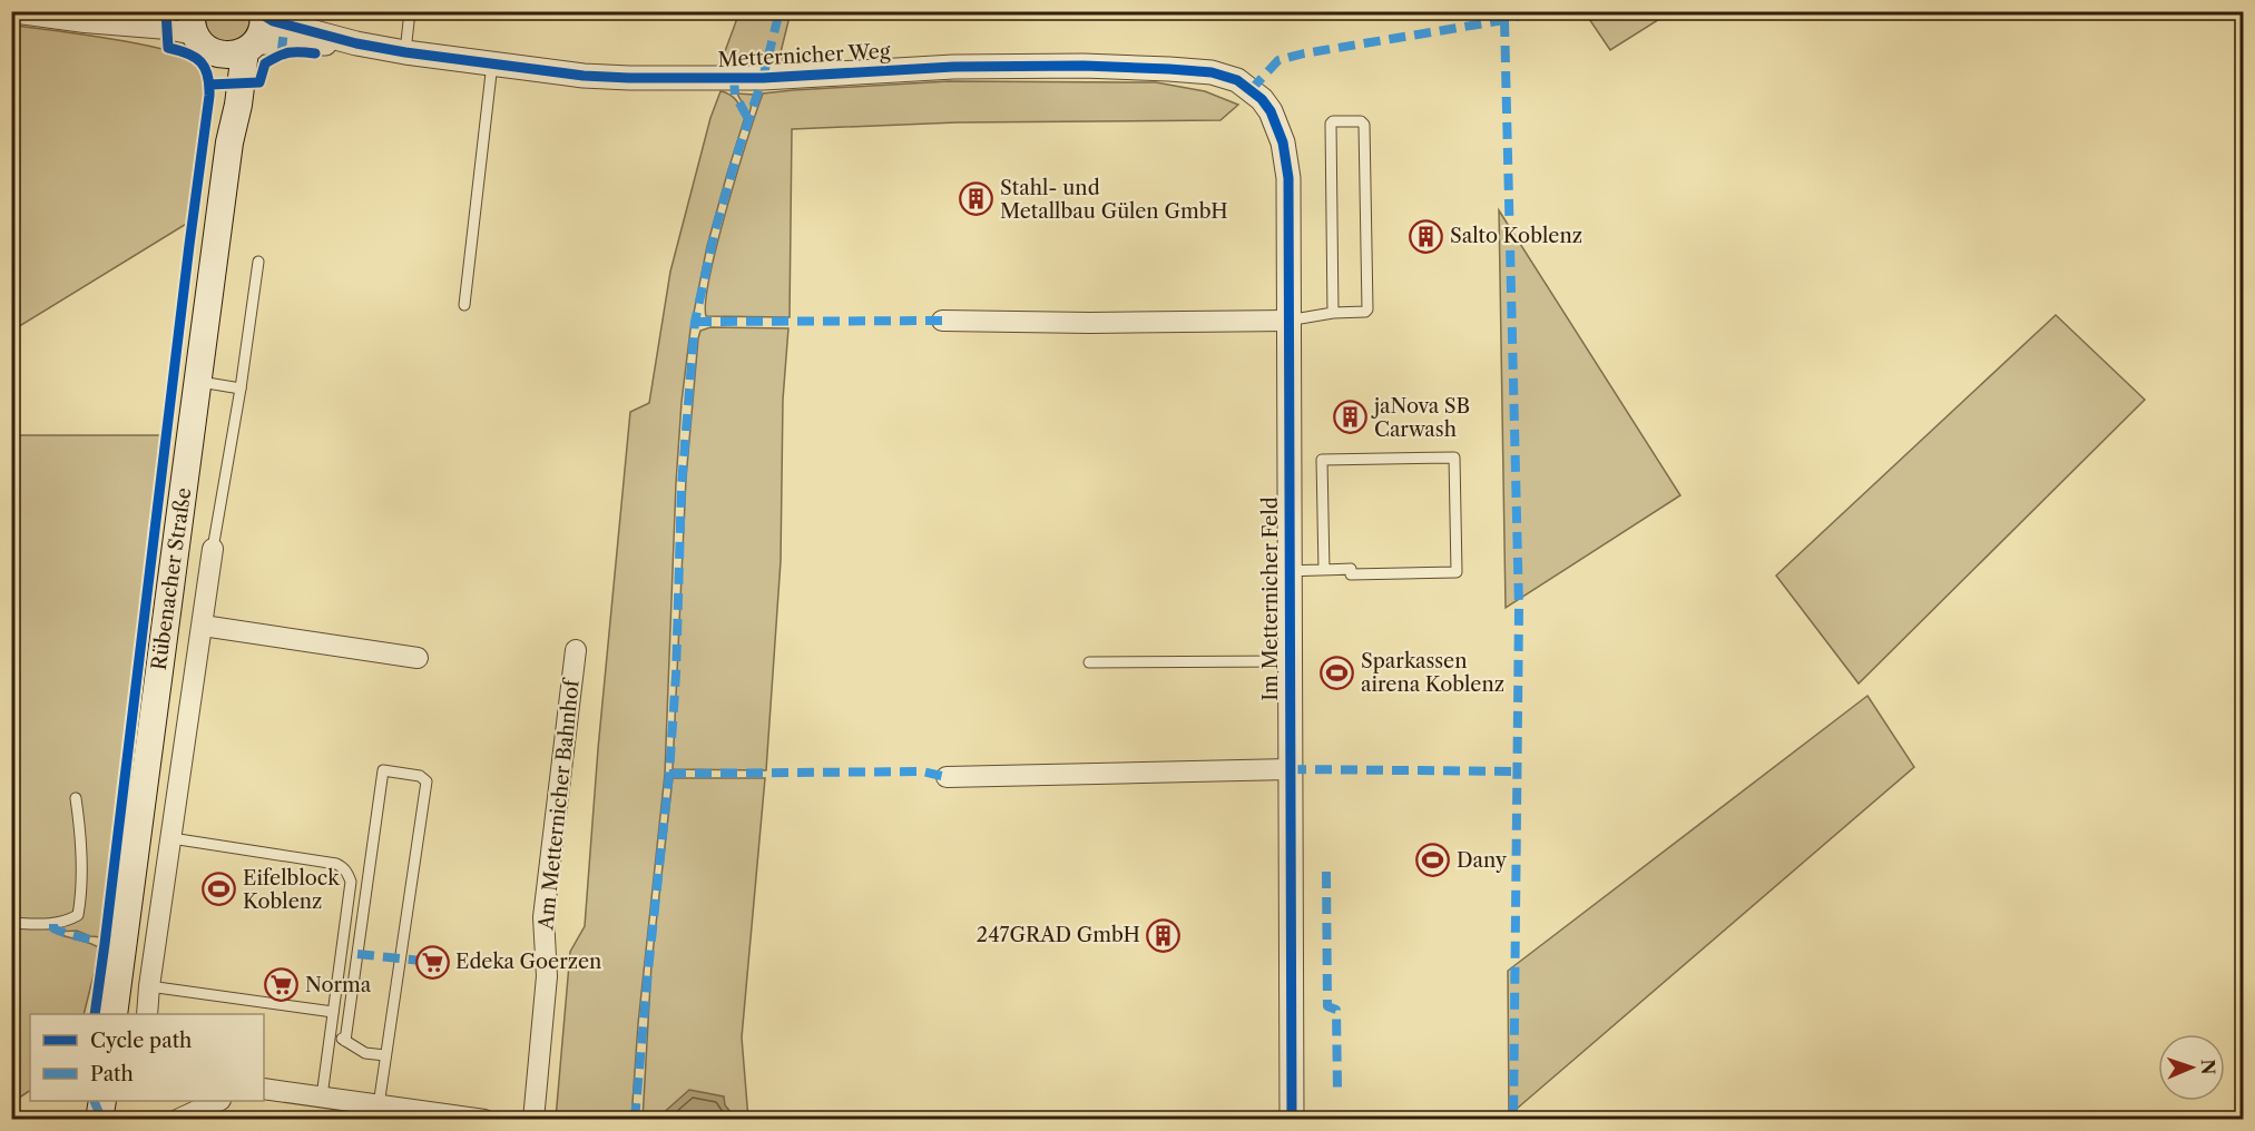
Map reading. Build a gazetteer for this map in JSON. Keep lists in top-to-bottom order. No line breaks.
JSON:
{"streets":{"main road":["Rübenacher Straße"],"street":["Metternicher Weg","Im Metternicher Feld","Am Metternicher Bahnhof"]},"crossings":[["Metternicher Weg","Rübenacher Straße"],["Metternicher Weg","Im Metternicher Feld"]],"places":{"building":["Stahl- und Metallbau Gülen GmbH","Salto Koblenz","jaNova SB Carwash","247GRAD GmbH"],"sports":["Sparkassen airena Koblenz","Dany","Eifelblock Koblenz"],"supermarket":["Edeka Goerzen","Norma"]},"legend":["Cycle path","Path"],"north":"right"}
